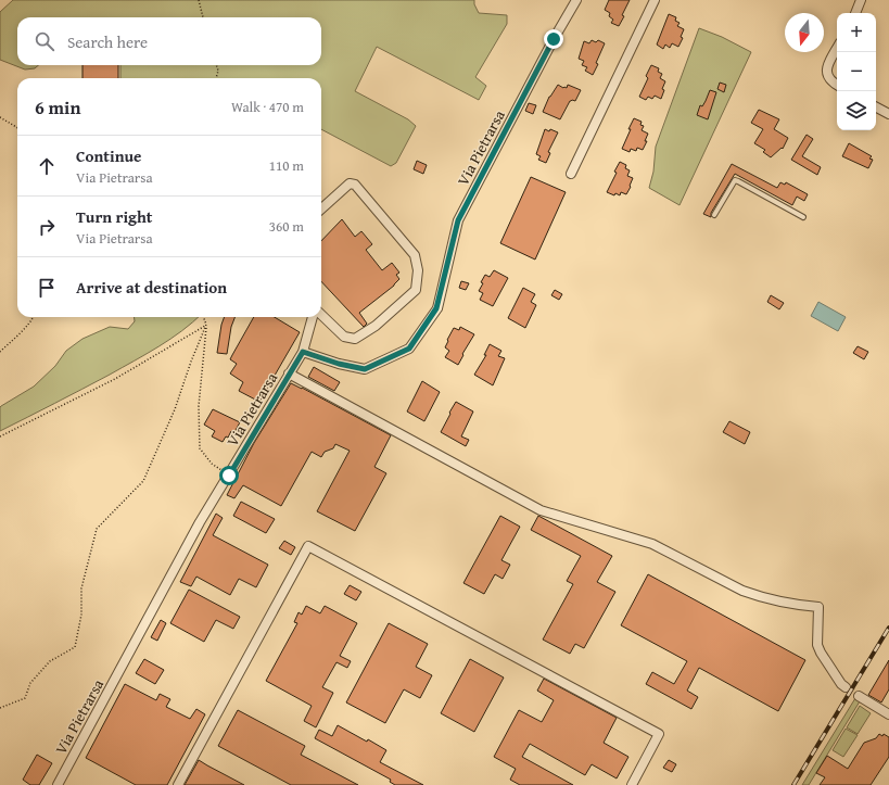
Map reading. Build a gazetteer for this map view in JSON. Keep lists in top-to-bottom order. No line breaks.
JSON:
{"streets":{"street":["Via Pietrarsa"]},"north":"bottom","page":{"map_buttons":["+","−"],"search":"Search here","heading":["6 min","Walk · 470 m"],"list":[["Continue","Via Pietrarsa","110 m"],["Turn right","Via Pietrarsa","360 m"],"Arrive at destination"]}}
